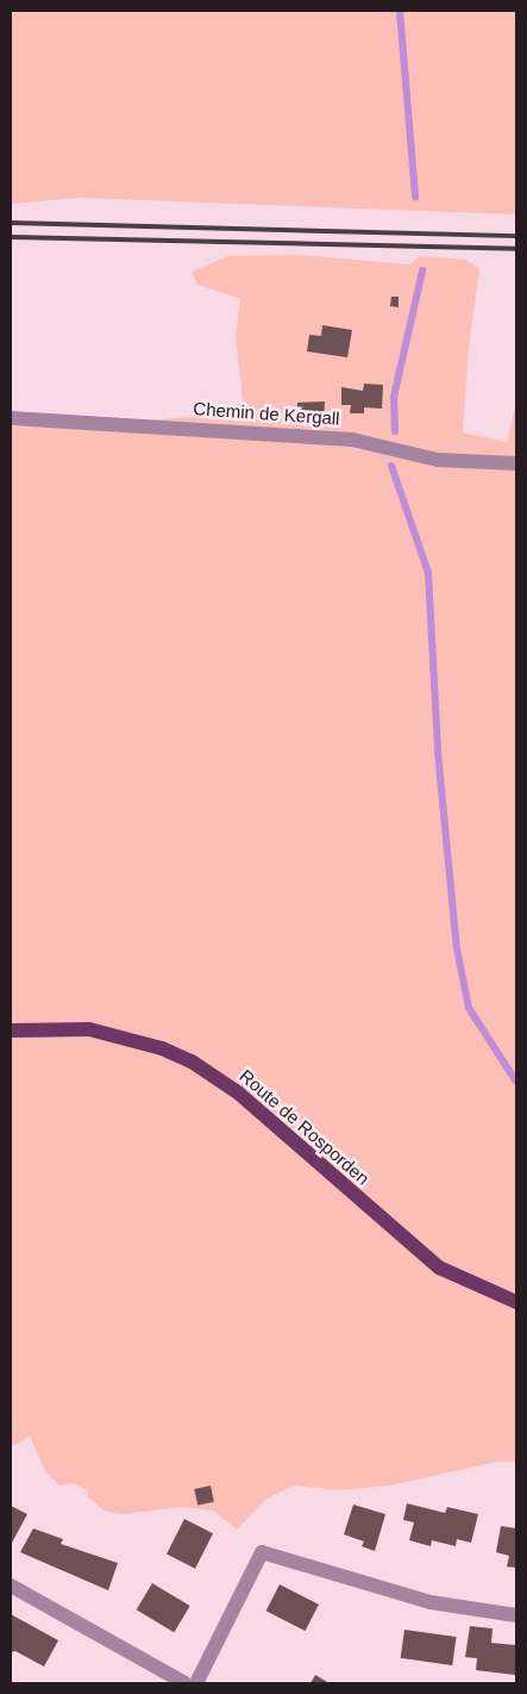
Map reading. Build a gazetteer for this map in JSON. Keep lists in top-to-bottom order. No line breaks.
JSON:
{"streets":{"main road":["Route de Rosporden"],"street":["Chemin de Kergall"]}}
